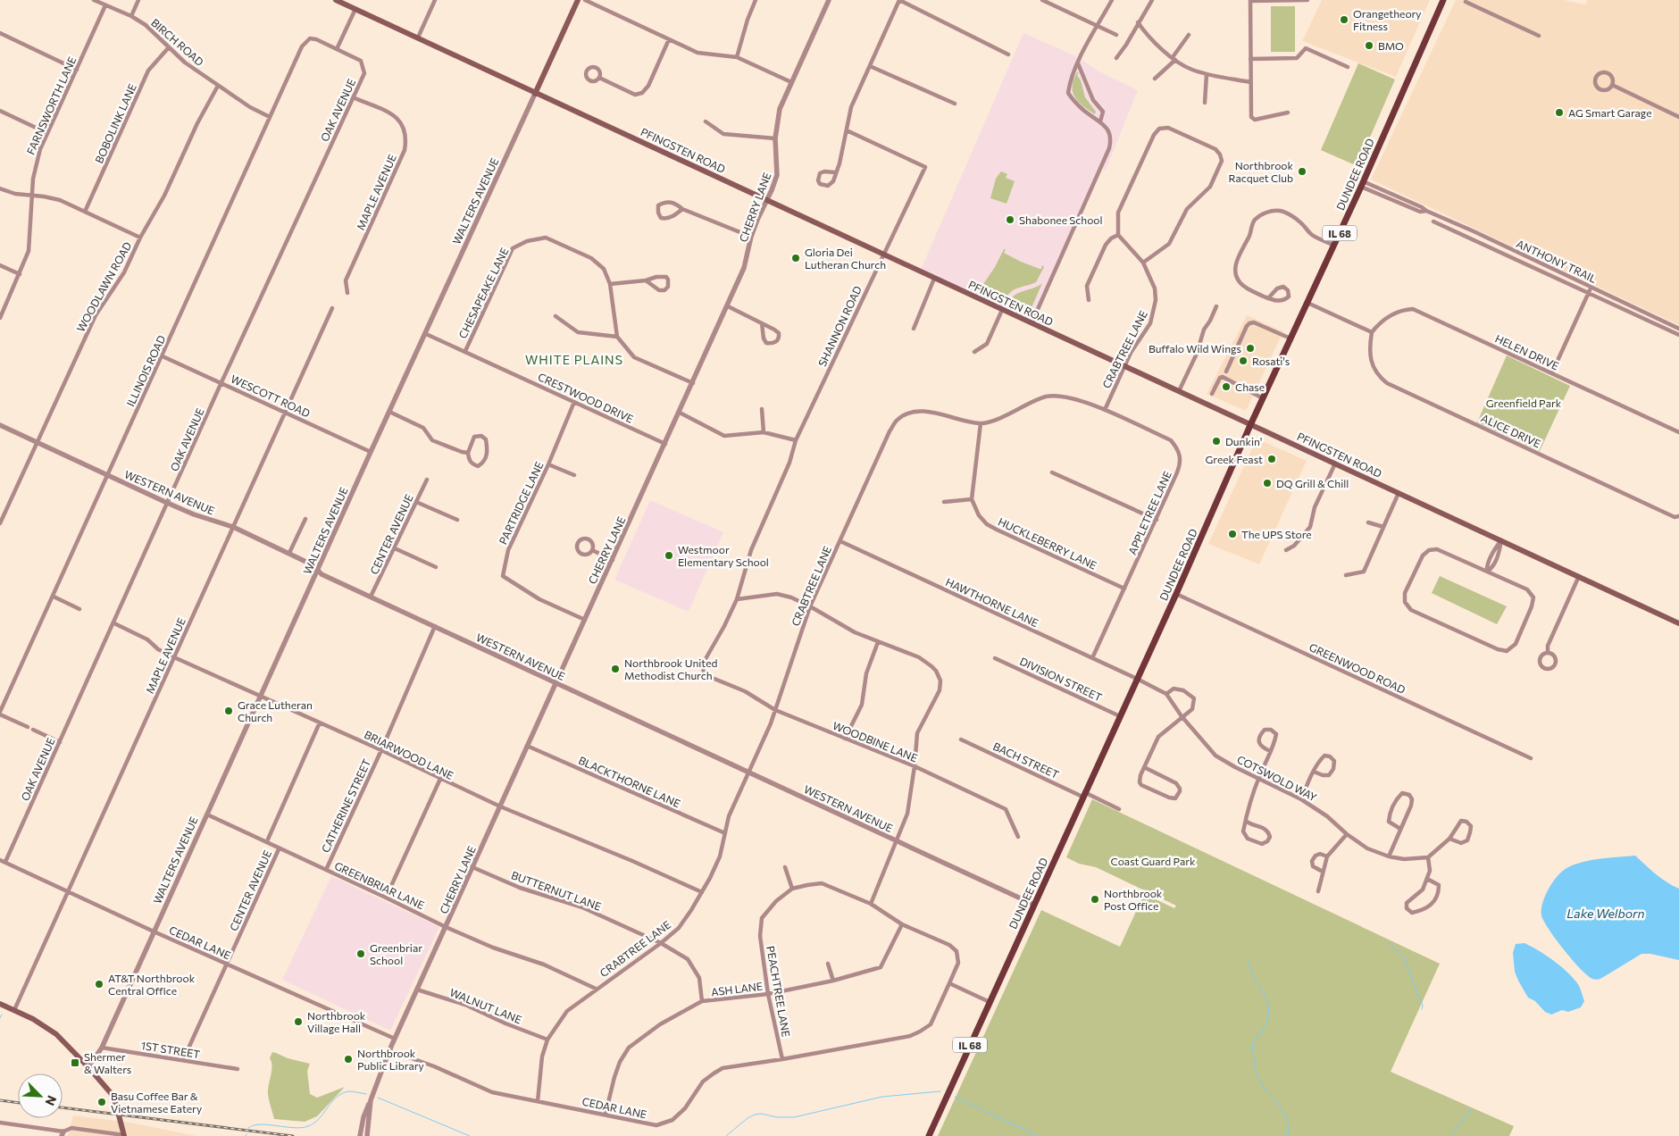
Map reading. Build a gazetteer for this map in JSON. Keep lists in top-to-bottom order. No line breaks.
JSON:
{"streets":{"main road":["PFINGSTEN ROAD","DUNDEE ROAD","WALTERS AVENUE","IL 68"],"street":["BIRCH ROAD","FARNSWORTH LANE","OAK AVENUE","BOBOLINK LANE","MAPLE AVENUE","CHERRY LANE","ANTHONY TRAIL","WOODLAWN ROAD","CHESAPEAKE LANE","SHANNON ROAD","CRABTREE LANE","HELEN DRIVE","ILLINOIS ROAD","WESCOTT ROAD","CRESTWOOD DRIVE","ALICE DRIVE","WESTERN AVENUE","PARTRIDGE LANE","APPLETREE LANE","CENTER AVENUE","HUCKLEBERRY LANE","HAWTHORNE LANE","GREENWOOD ROAD","DIVISION STREET","WOODBINE LANE","BRIARWOOD LANE","BACH STREET","COTSWOLD WAY","BLACKTHORNE LANE","CATHERINE STREET","GREENBRIAR LANE","BUTTERNUT LANE","CEDAR LANE","ASH LANE","PEACHTREE LANE","WALNUT LANE","1ST STREET"]},"crossings":[["BIRCH ROAD","FARNSWORTH LANE"],["BIRCH ROAD","BOBOLINK LANE"],["BIRCH ROAD","WOODLAWN ROAD"],["BIRCH ROAD","ILLINOIS ROAD"],["OAK AVENUE","MAPLE AVENUE"],["OAK AVENUE","ILLINOIS ROAD"],["OAK AVENUE","WESCOTT ROAD"],["OAK AVENUE","WESTERN AVENUE"],["OAK AVENUE","BRIARWOOD LANE"],["OAK AVENUE","CEDAR LANE"],["PFINGSTEN ROAD","DUNDEE ROAD"],["PFINGSTEN ROAD","WALTERS AVENUE"],["PFINGSTEN ROAD","CHERRY LANE"],["PFINGSTEN ROAD","SHANNON ROAD"],["PFINGSTEN ROAD","CRABTREE LANE"],["DUNDEE ROAD","ANTHONY TRAIL"],["DUNDEE ROAD","WESTERN AVENUE"],["DUNDEE ROAD","HAWTHORNE LANE"],["DUNDEE ROAD","GREENWOOD ROAD"],["DUNDEE ROAD","DIVISION STREET"],["DUNDEE ROAD","BACH STREET"],["DUNDEE ROAD","COTSWOLD WAY"],["MAPLE AVENUE","WESCOTT ROAD"],["MAPLE AVENUE","WESTERN AVENUE"],["MAPLE AVENUE","BRIARWOOD LANE"],["MAPLE AVENUE","CEDAR LANE"],["WALTERS AVENUE","WESCOTT ROAD"],["WALTERS AVENUE","CRESTWOOD DRIVE"],["WALTERS AVENUE","WESTERN AVENUE"],["WALTERS AVENUE","BRIARWOOD LANE"],["WALTERS AVENUE","GREENBRIAR LANE"],["WALTERS AVENUE","CEDAR LANE"],["WALTERS AVENUE","1ST STREET"],["CHERRY LANE","CRESTWOOD DRIVE"],["CHERRY LANE","WESTERN AVENUE"],["CHERRY LANE","PARTRIDGE LANE"],["CHERRY LANE","BRIARWOOD LANE"],["CHERRY LANE","BLACKTHORNE LANE"],["CHERRY LANE","GREENBRIAR LANE"],["CHERRY LANE","BUTTERNUT LANE"],["CHERRY LANE","CEDAR LANE"],["CHERRY LANE","WALNUT LANE"],["WOODLAWN ROAD","WESTERN AVENUE"],["CHESAPEAKE LANE","CRESTWOOD DRIVE"],["SHANNON ROAD","WOODBINE LANE"],["CRABTREE LANE","WESTERN AVENUE"],["CRABTREE LANE","APPLETREE LANE"],["CRABTREE LANE","HAWTHORNE LANE"],["CRABTREE LANE","WOODBINE LANE"],["CRABTREE LANE","BRIARWOOD LANE"],["CRABTREE LANE","BLACKTHORNE LANE"],["CRABTREE LANE","GREENBRIAR LANE"],["CRABTREE LANE","BUTTERNUT LANE"],["CRABTREE LANE","CEDAR LANE"],["CRABTREE LANE","WALNUT LANE"],["HELEN DRIVE","ALICE DRIVE"],["ILLINOIS ROAD","WESCOTT ROAD"],["ILLINOIS ROAD","WESTERN AVENUE"],["CRESTWOOD DRIVE","PARTRIDGE LANE"],["WESTERN AVENUE","CENTER AVENUE"],["WESTERN AVENUE","CATHERINE STREET"],["APPLETREE LANE","HUCKLEBERRY LANE"],["APPLETREE LANE","HAWTHORNE LANE"],["CENTER AVENUE","BRIARWOOD LANE"],["CENTER AVENUE","GREENBRIAR LANE"],["CENTER AVENUE","CEDAR LANE"],["CENTER AVENUE","1ST STREET"],["HAWTHORNE LANE","COTSWOLD WAY"],["BRIARWOOD LANE","CATHERINE STREET"],["CATHERINE STREET","GREENBRIAR LANE"],["BUTTERNUT LANE","ASH LANE"],["CEDAR LANE","ASH LANE"],["CEDAR LANE","PEACHTREE LANE"],["ASH LANE","PEACHTREE LANE"]],"districts":["WHITE PLAINS"],"water":["Lake Welborn"],"parks":["Greenfield Park","Coast Guard Park"],"places":{"other":["Orangetheory Fitness","BMO","AG Smart Garage","Northbrook Racquet Club","Shabonee School","Gloria Dei Lutheran Church","Buffalo Wild Wings","Rosati's","Chase","Dunkin'","Greek Feast","DQ Grill & Chill","The UPS Store","Westmoor Elementary School","Northbrook United Methodist Church","Grace Lutheran Church","Northbrook Post Office","Greenbriar School","AT&T Northbrook Central Office","Northbrook Village Hall","Northbrook Public Library","Basu Coffee Bar & Vietnamese Eatery"],"transit":["Shermer & Walters"]},"north":"bottom right"}
